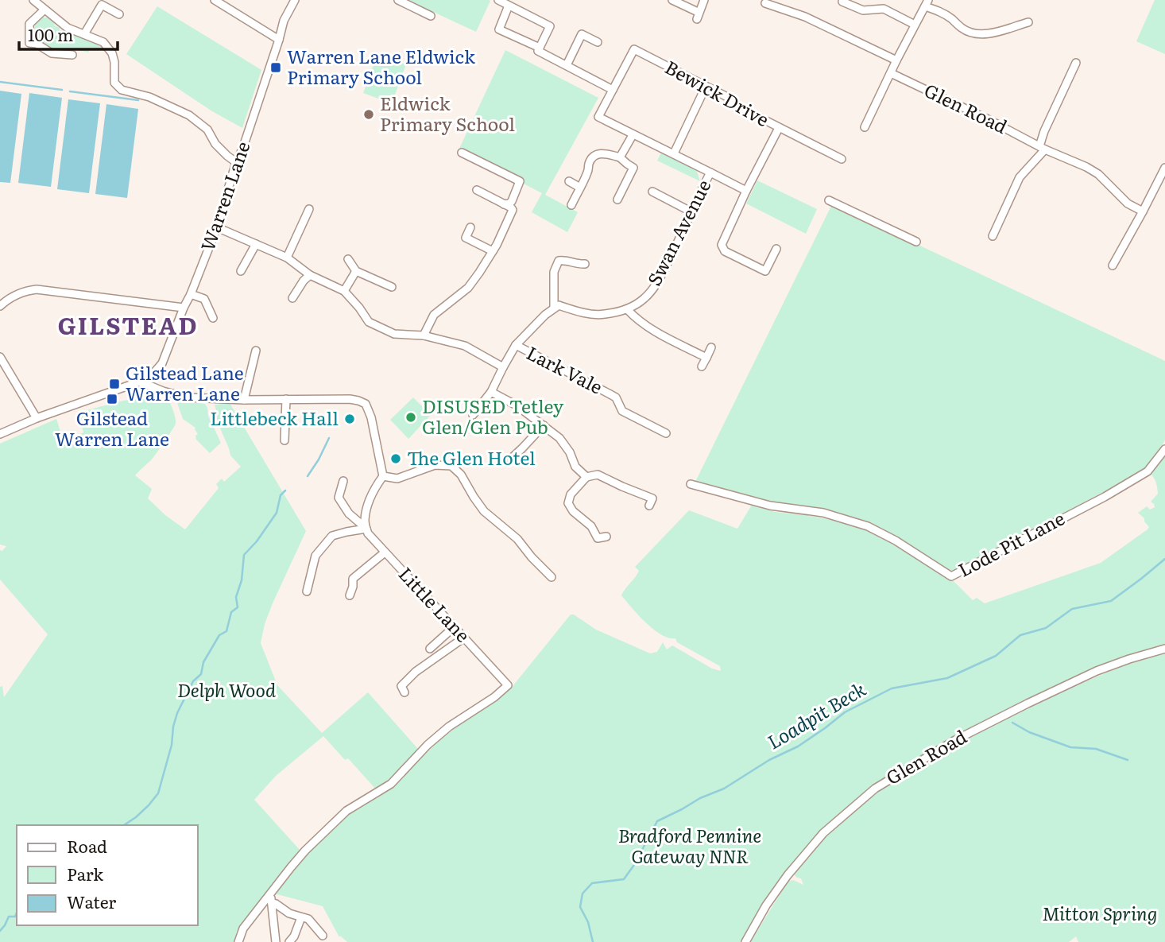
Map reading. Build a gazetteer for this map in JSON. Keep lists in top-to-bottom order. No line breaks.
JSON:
{"streets":{"street":["Bewick Drive","Glen Road","Warren Lane","Swan Avenue","Lark Vale","Lode Pit Lane","Little Lane"]},"crossings":[["Bewick Drive","Swan Avenue"]],"districts":["GILSTEAD"],"water":["Loadpit Beck"],"parks":["Delph Wood","Bradford Pennine Gateway NNR","Mitton Spring"],"places":{"transit":["Warren Lane Eldwick Primary School","Gilstead Lane Warren Lane","Gilstead Warren Lane"],"other":["Eldwick Primary School","DISUSED Tetley Glen/Glen Pub","Littlebeck Hall","The Glen Hotel"]},"legend":["Road","Park","Water"],"scale_bar":"100 m"}
